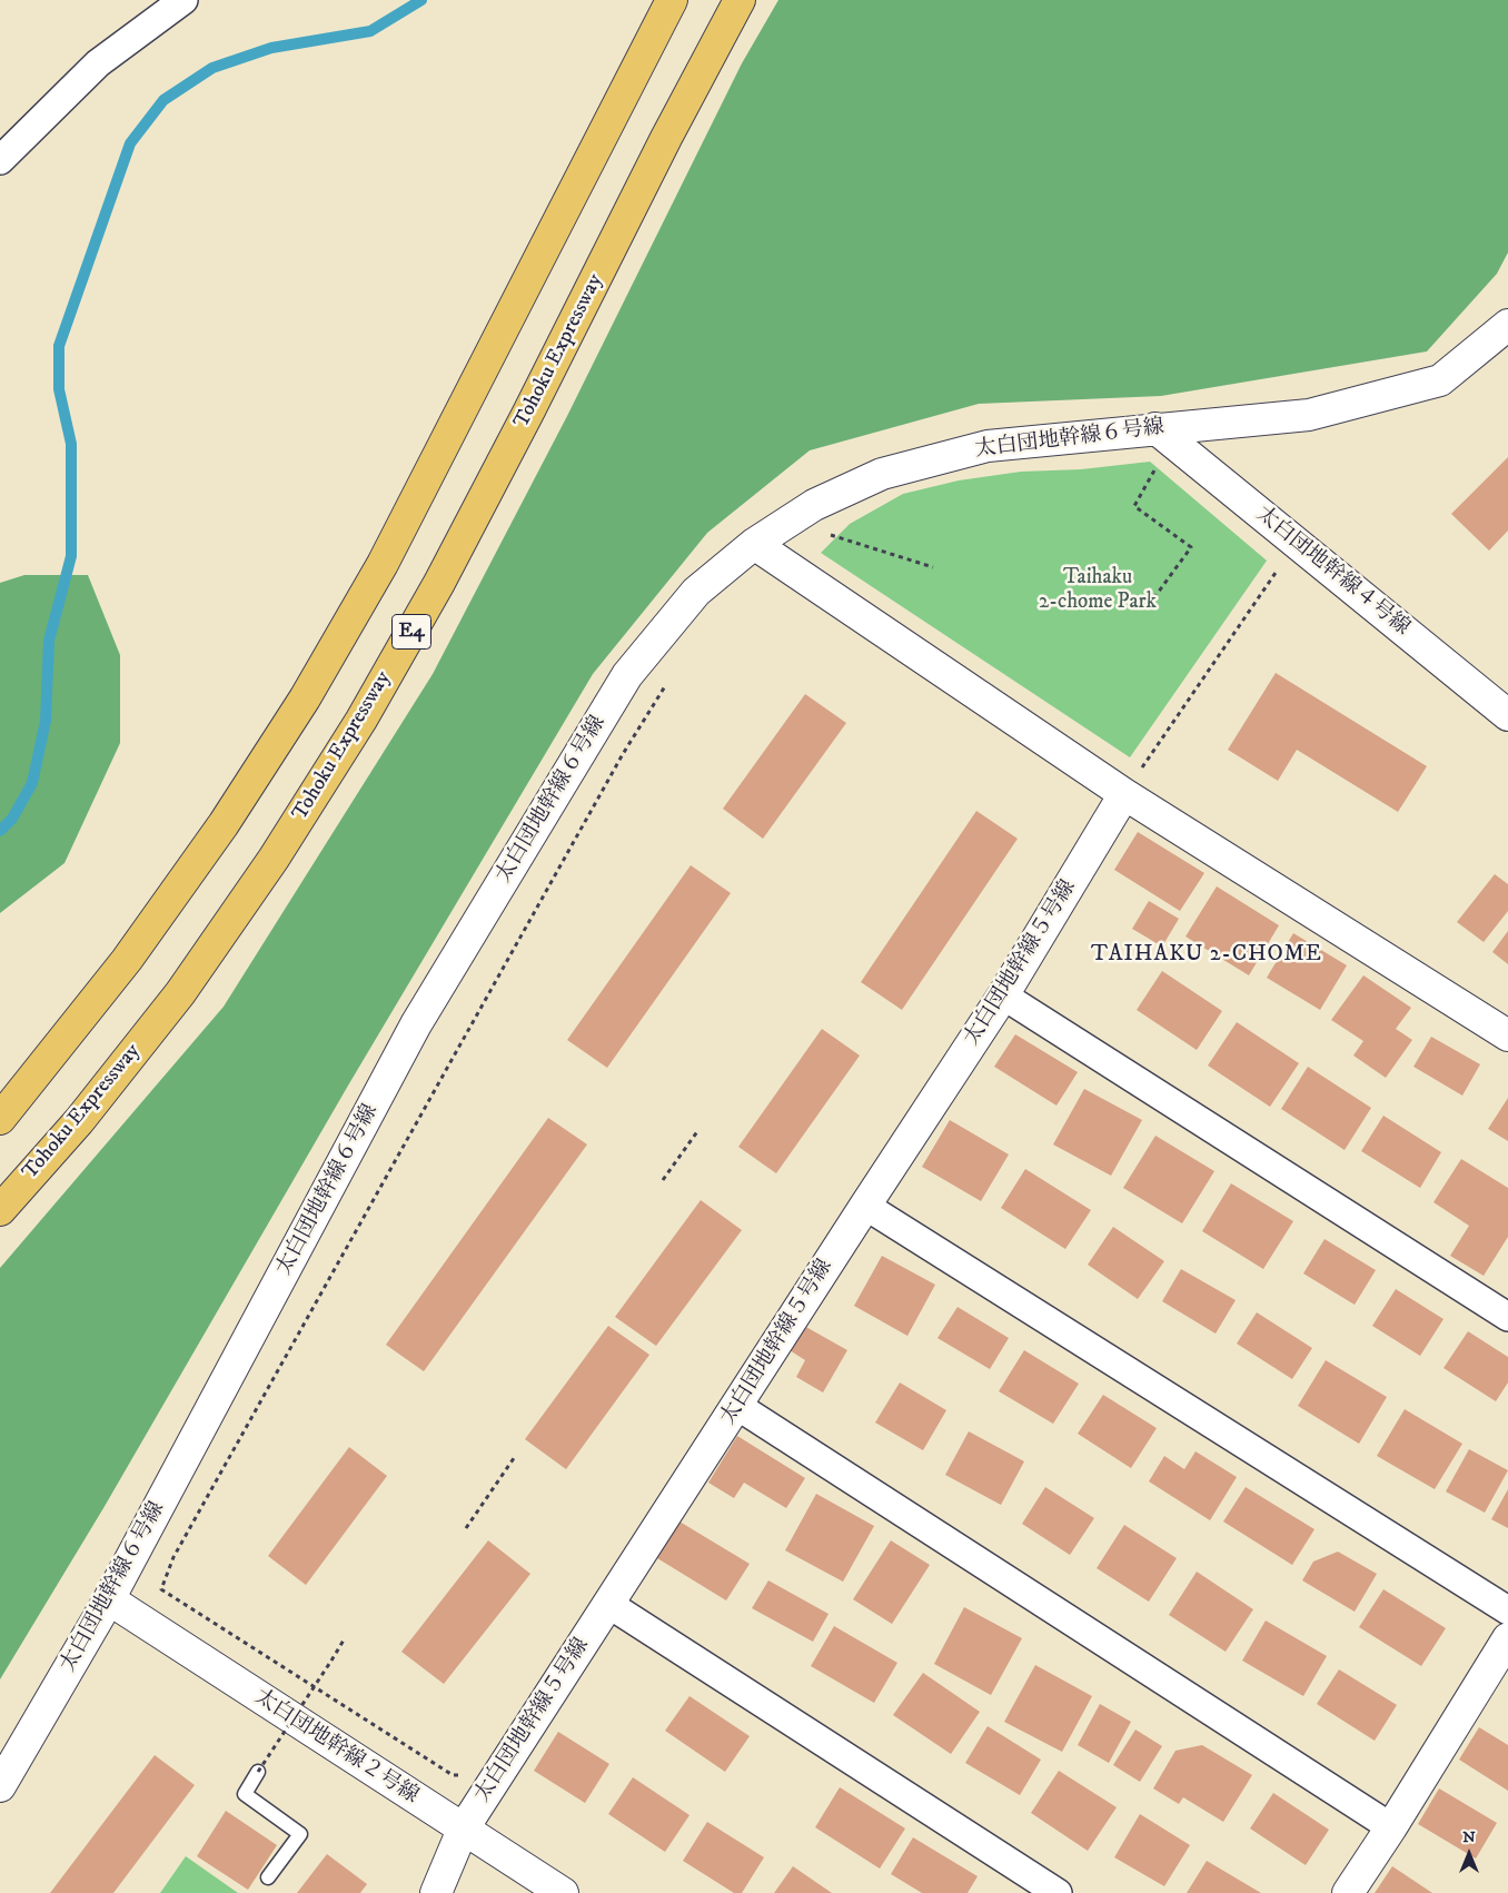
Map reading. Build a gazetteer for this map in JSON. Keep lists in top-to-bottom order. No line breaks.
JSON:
{"streets":{"highway":["Tohoku Expressway","E4"],"street":["太白団地幹線６号線","太白団地幹線４号線","太白団地幹線５号線","太白団地幹線２号線"]},"crossings":[["太白団地幹線６号線","太白団地幹線４号線"],["太白団地幹線６号線","太白団地幹線２号線"],["太白団地幹線５号線","太白団地幹線２号線"]],"districts":["TAIHAKU 2-CHOME"],"parks":["Taihaku 2-chome Park"],"north":"top"}
